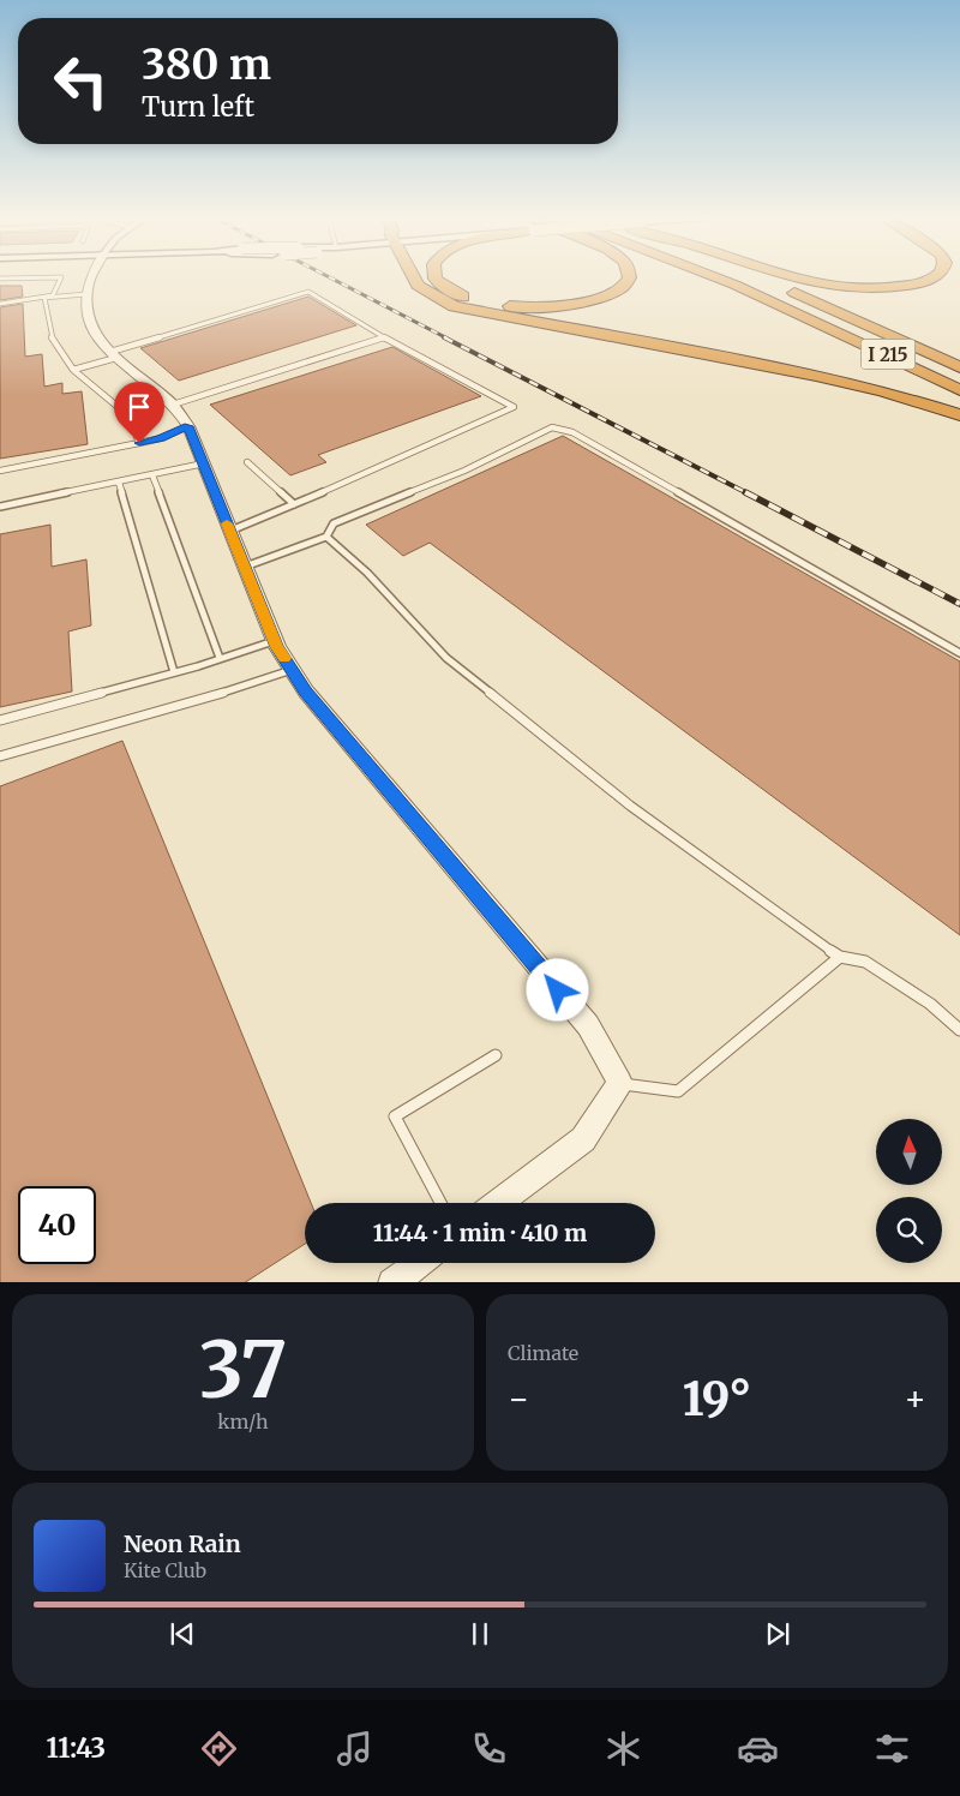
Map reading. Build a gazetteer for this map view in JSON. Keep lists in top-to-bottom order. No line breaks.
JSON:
{"streets":{"highway":["I 215"]},"north":"top","page":{"turn":["380 m","Turn left"],"limit":"40","trip":"11:44 · 1 min · 410 m","tile":[["37","km/h"],"Climate"],"heat":["−","19°","+"],"song":["Neon Rain","Kite Club"],"tabs":"11:43"}}
